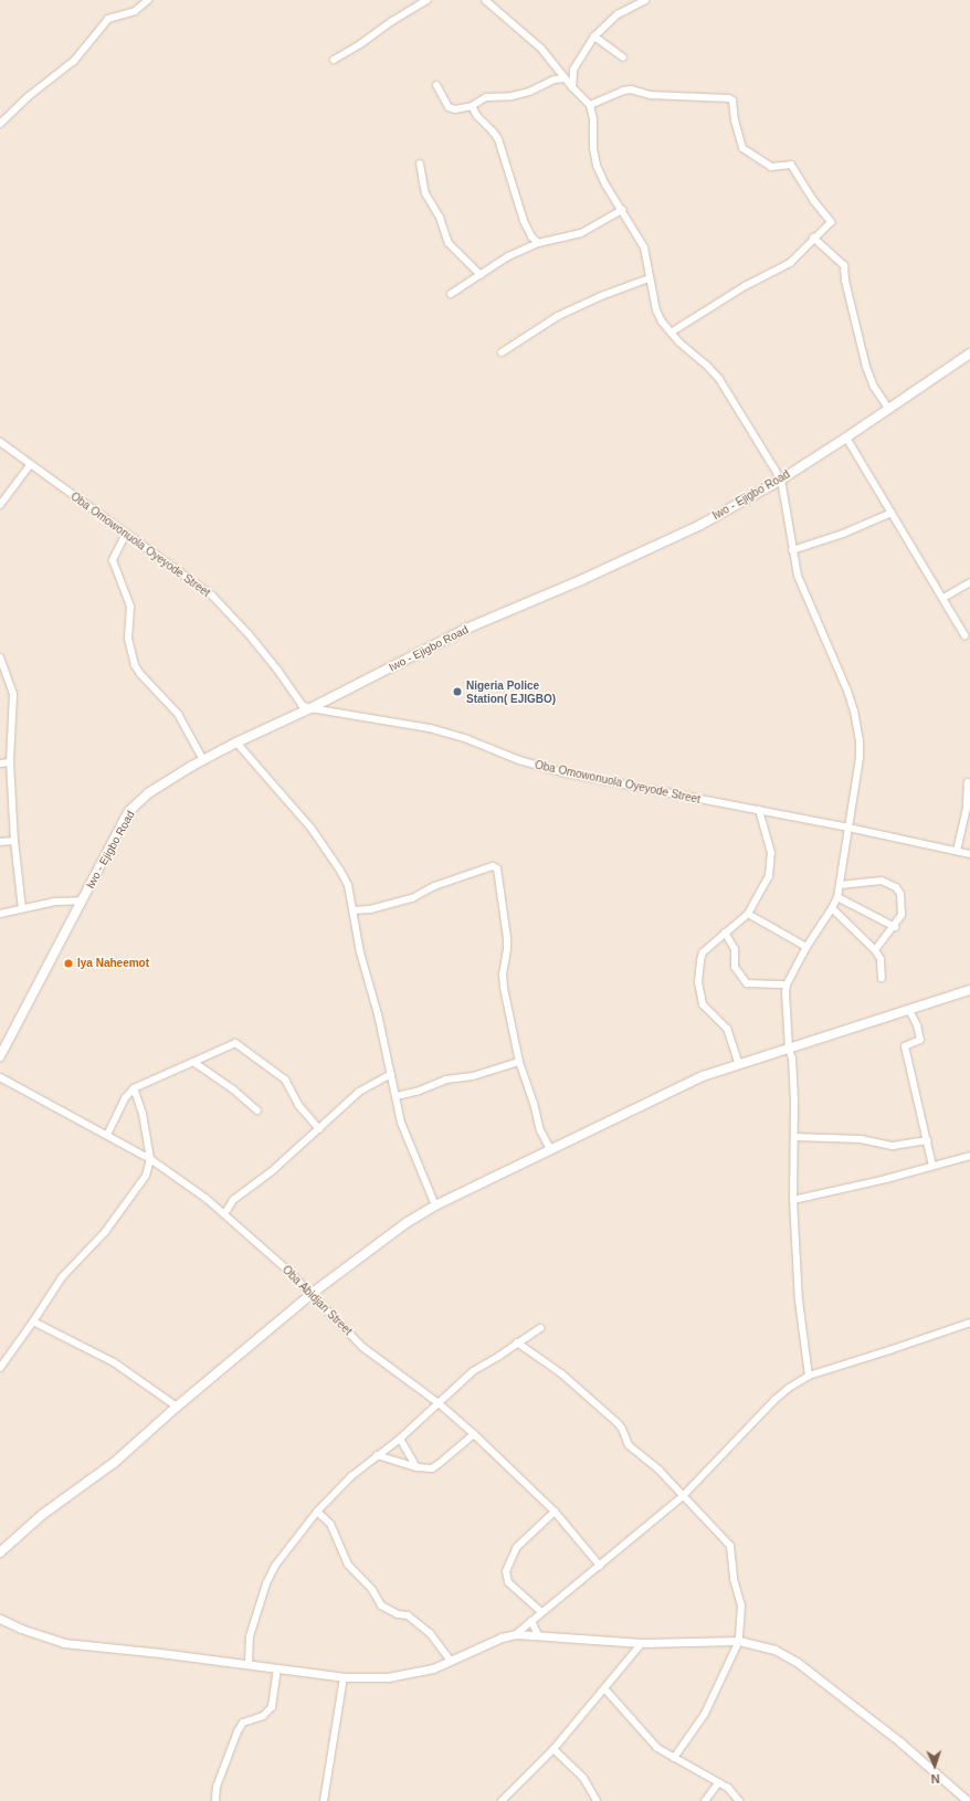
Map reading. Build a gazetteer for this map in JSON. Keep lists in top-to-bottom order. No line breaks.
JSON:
{"streets":{"main road":["Iwo - Ejigbo Road"],"street":["Oba Omowonuola Oyeyode Street","Oba Abidjan Street"]},"crossings":[["Iwo - Ejigbo Road","Oba Omowonuola Oyeyode Street"]],"places":["Nigeria Police Station( EJIGBO)","Iya Naheemot"],"north":"bottom"}
